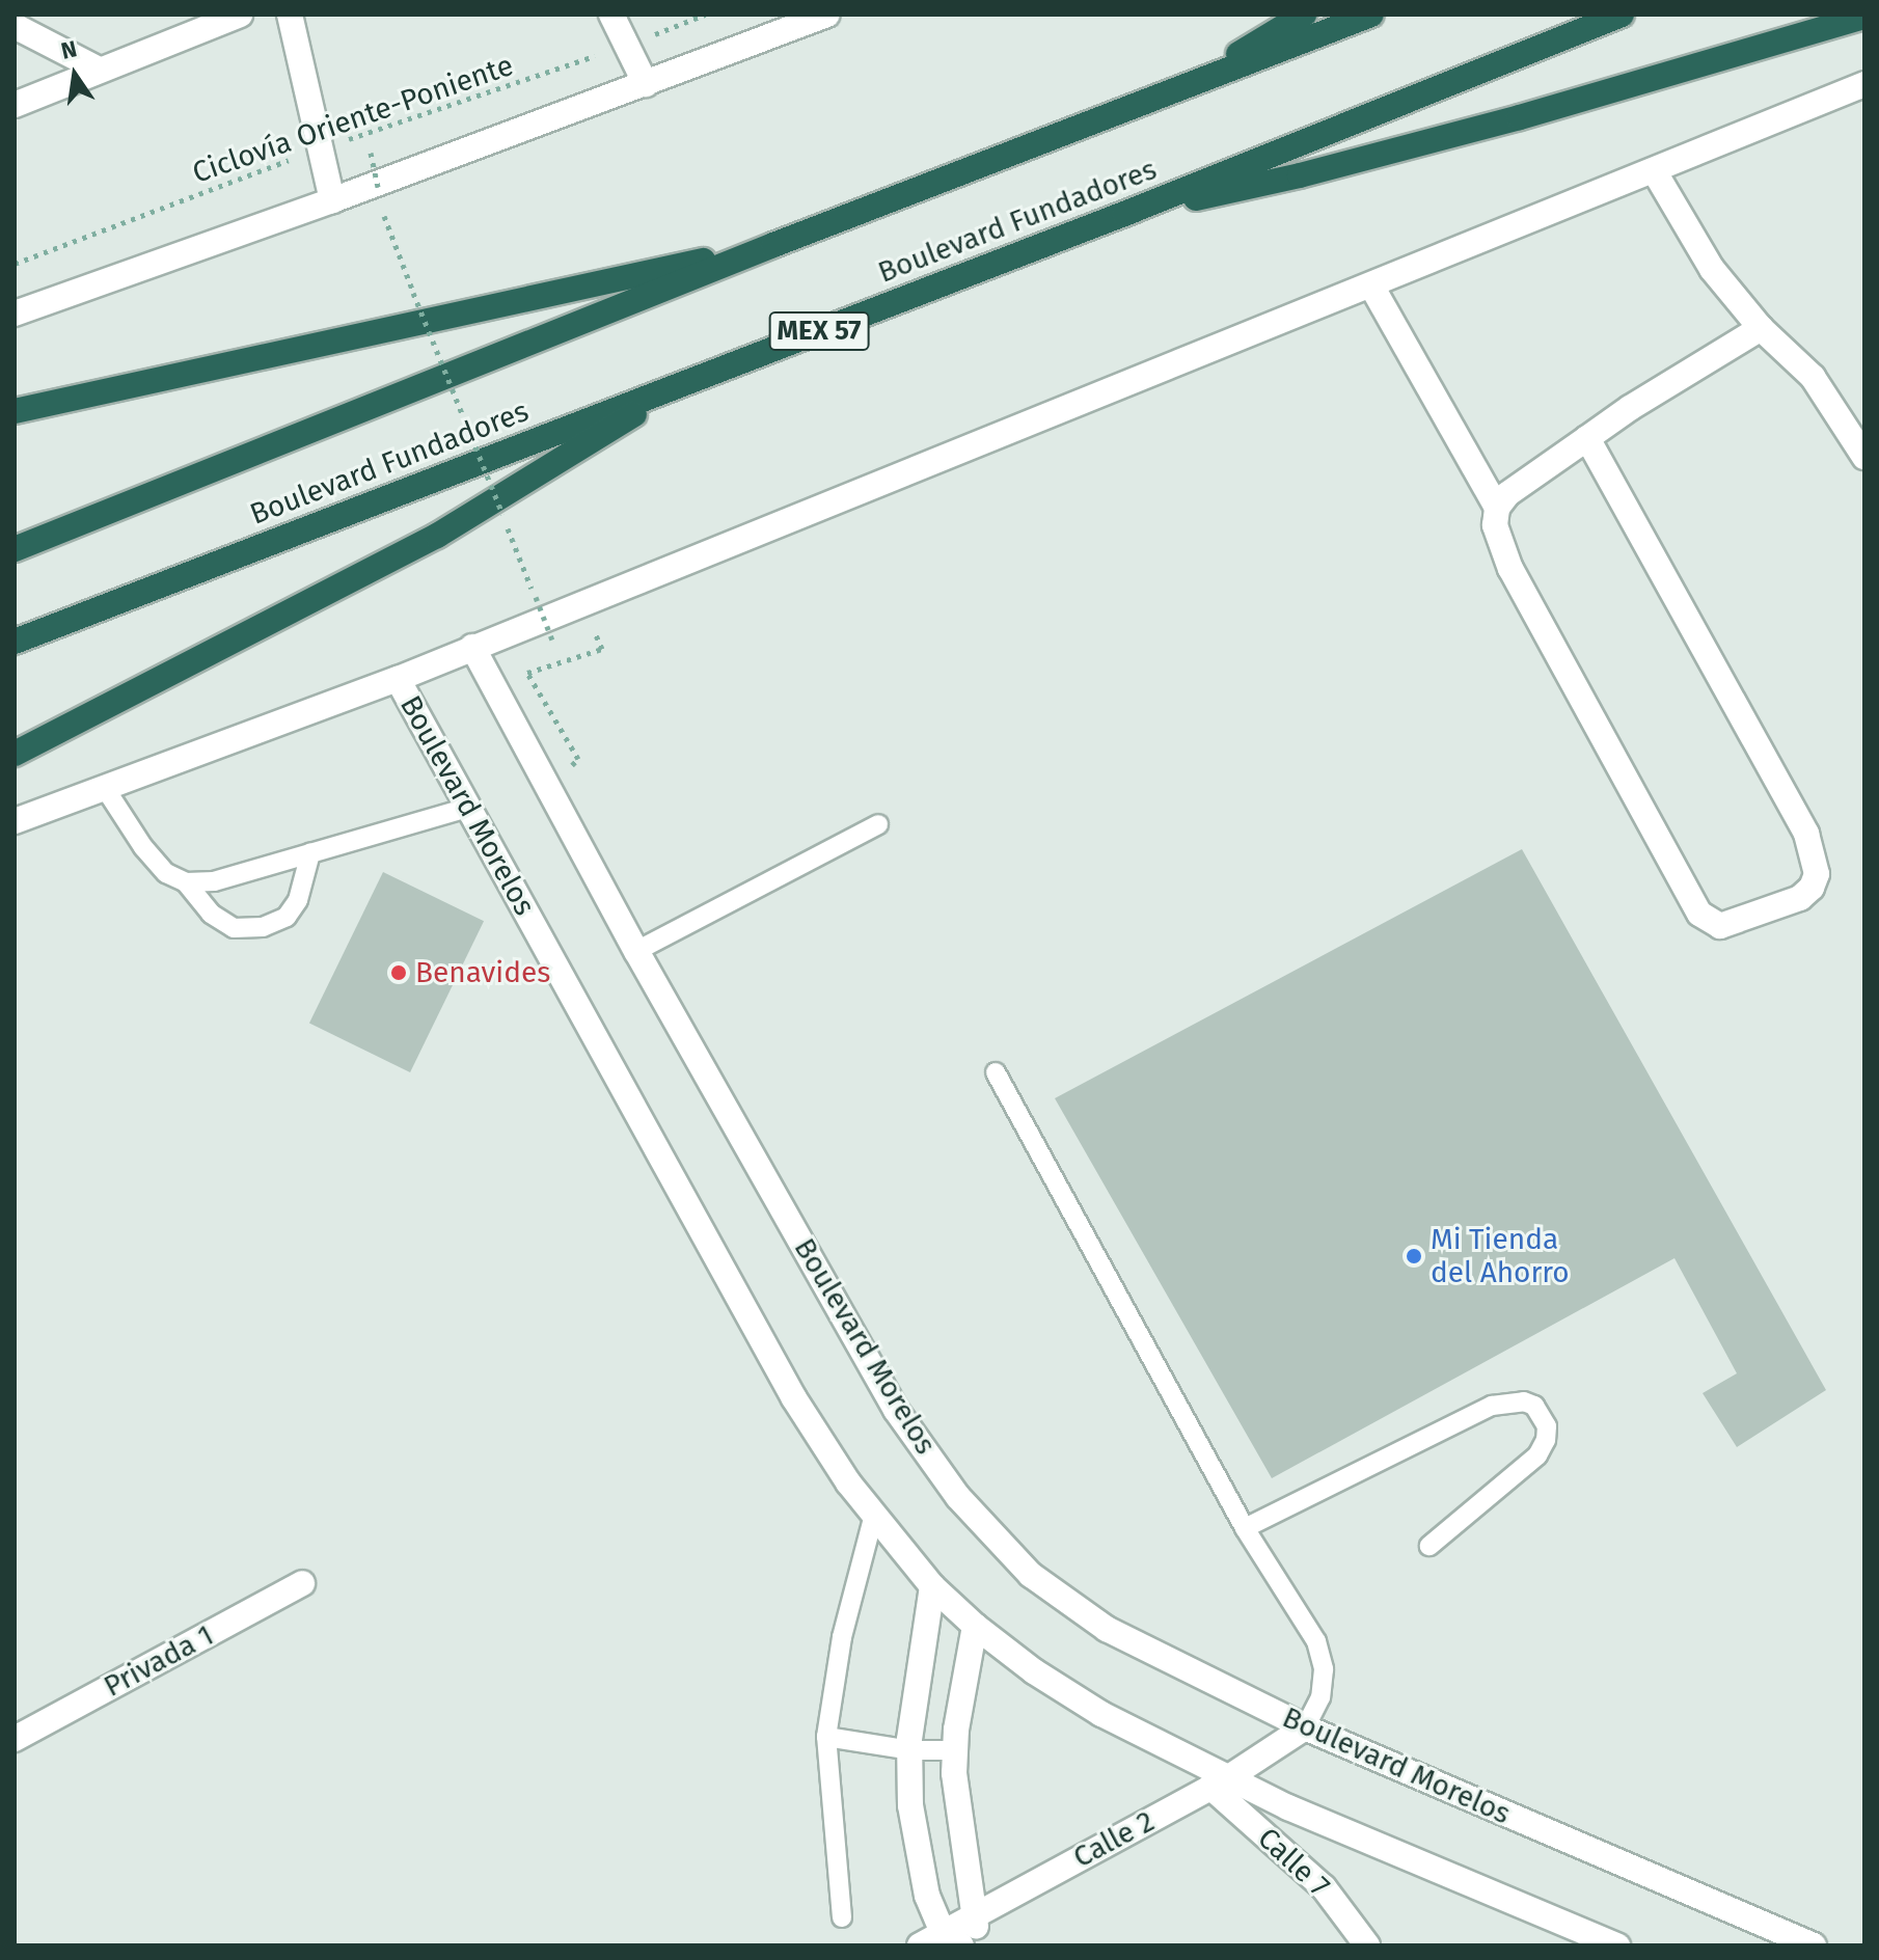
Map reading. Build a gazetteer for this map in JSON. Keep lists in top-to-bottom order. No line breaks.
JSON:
{"streets":{"highway":["Boulevard Fundadores","MEX 57"],"street":["Boulevard Morelos","Privada 1","Calle 2","Calle 7"],"path":["Ciclovía Oriente-Poniente"]},"crossings":[["Boulevard Morelos","Calle 2"],["Boulevard Morelos","Calle 7"],["Calle 2","Calle 7"]],"places":["Benavides","Mi Tienda del Ahorro"],"north":"top"}
